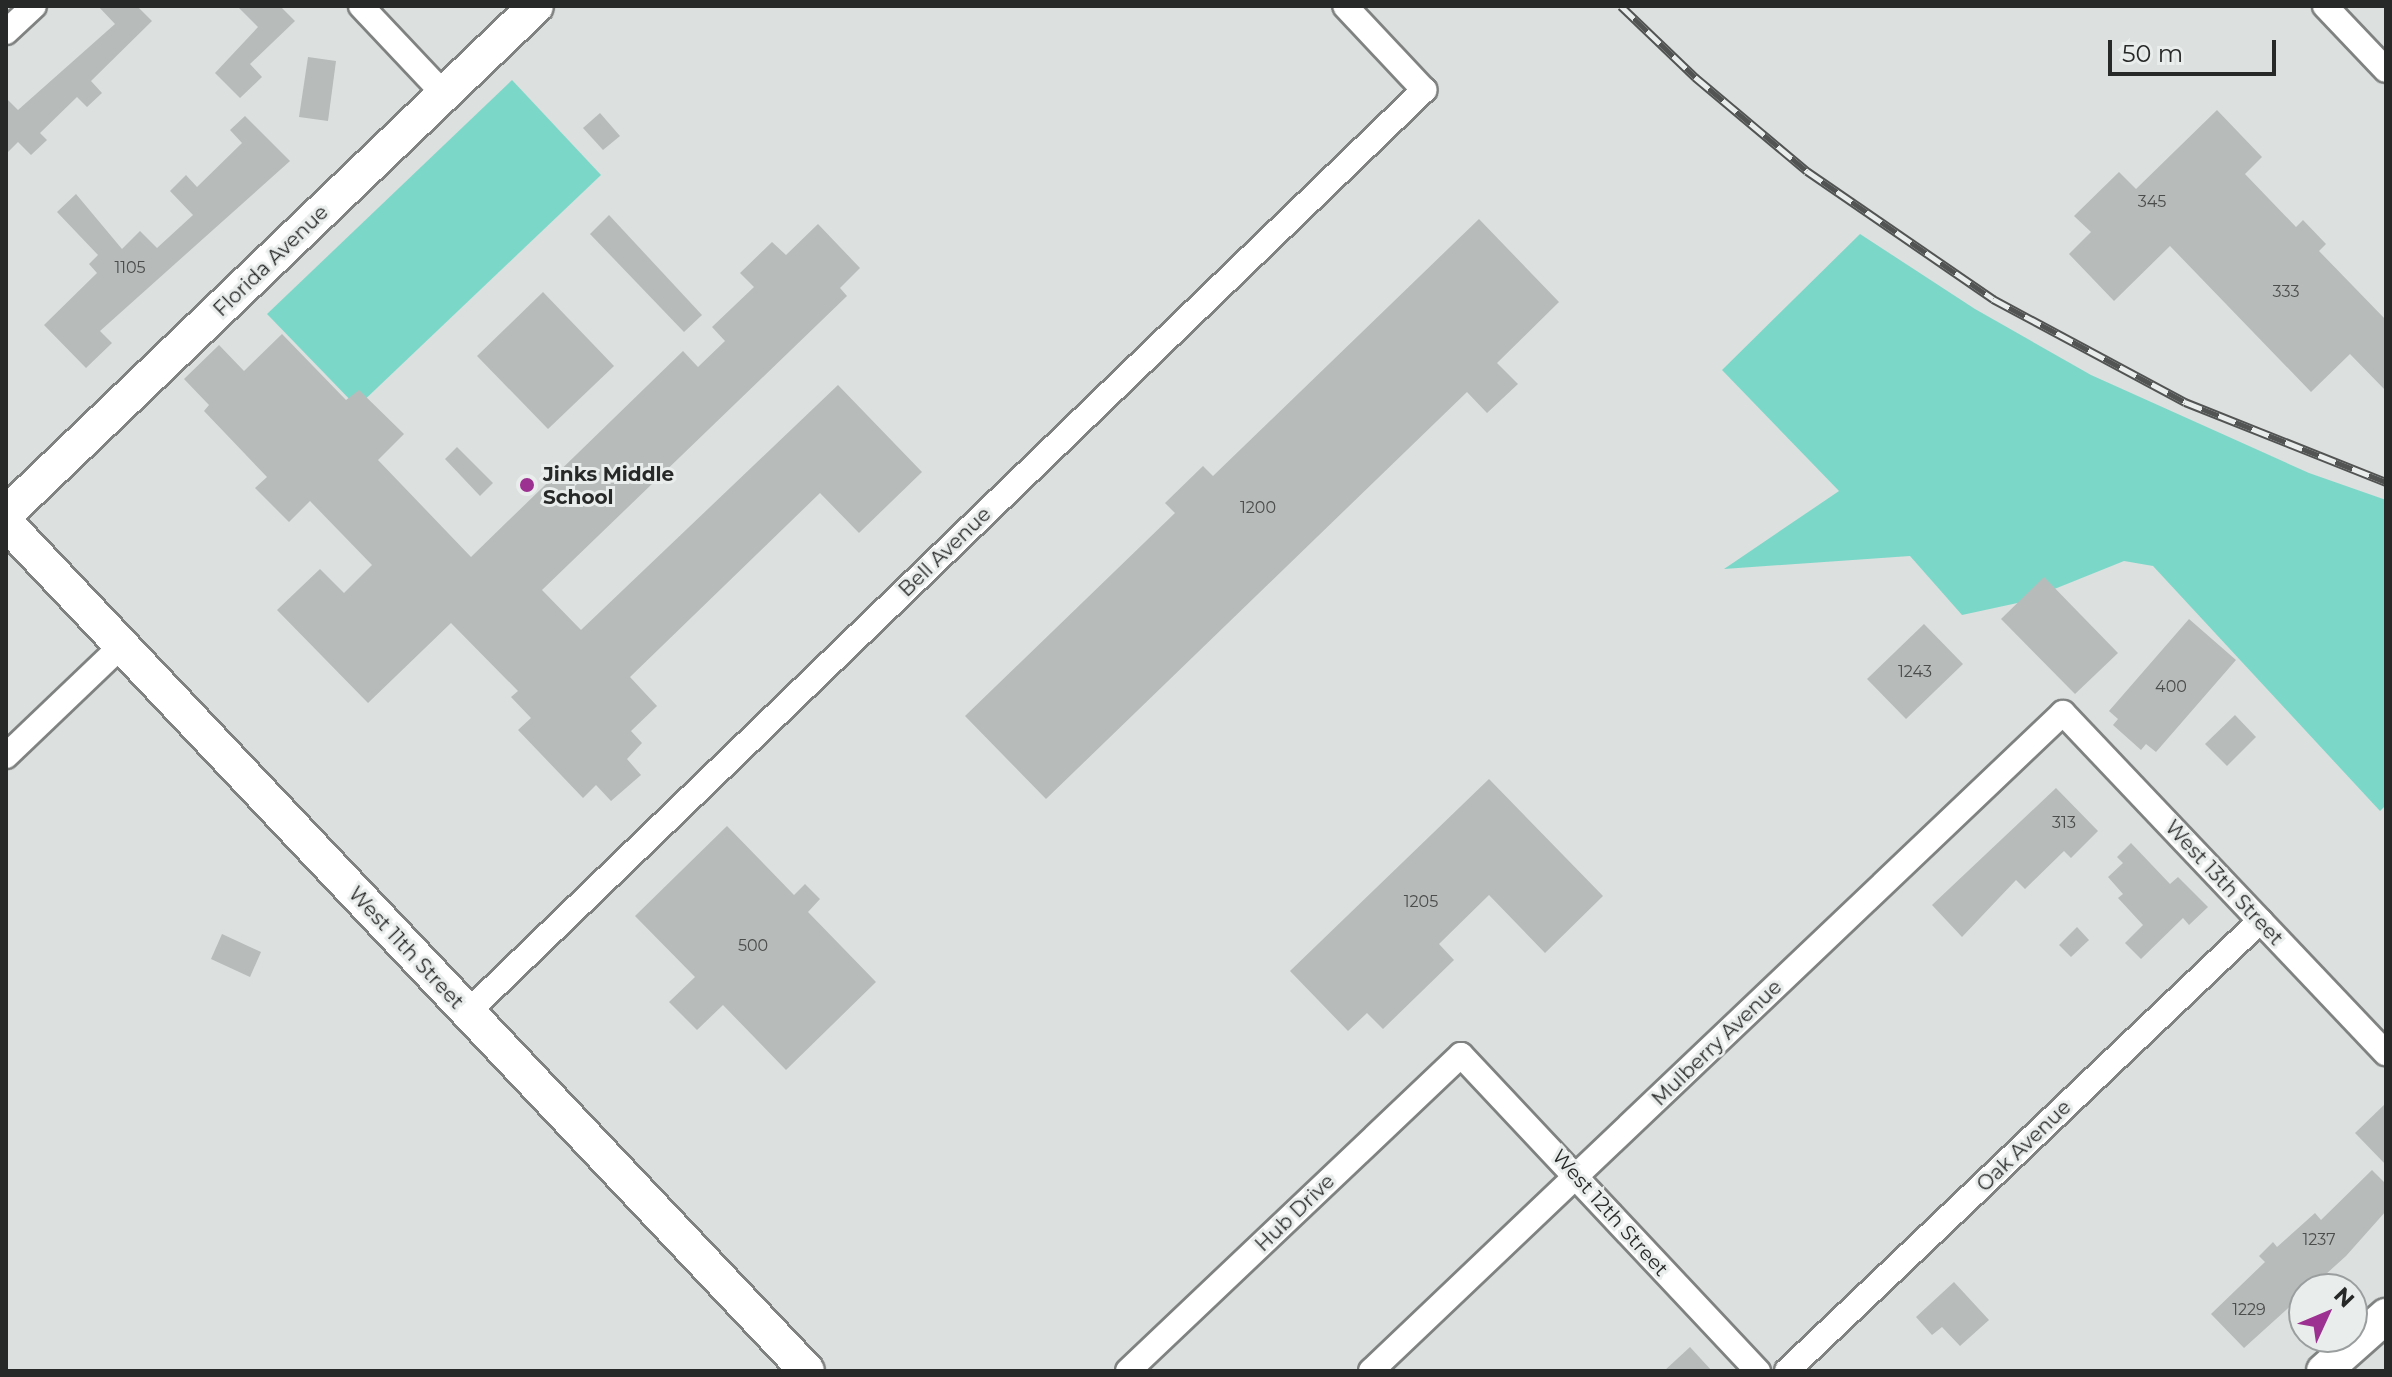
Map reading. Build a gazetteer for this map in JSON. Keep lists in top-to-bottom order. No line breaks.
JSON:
{"streets":{"main road":["Florida Avenue","West 11th Street"],"street":["Bell Avenue","West 13th Street","Mulberry Avenue","Oak Avenue","Hub Drive","West 12th Street"]},"crossings":[["Bell Avenue","West 11th Street"],["West 13th Street","Mulberry Avenue"],["West 13th Street","Oak Avenue"],["Mulberry Avenue","West 12th Street"],["Hub Drive","West 12th Street"]],"places":["Jinks Middle School"],"house_numbers":["345","1105","333","1200","1243","400","313","1205","500","1237","1229"],"scale_bar":"50 m","north":"top right"}
